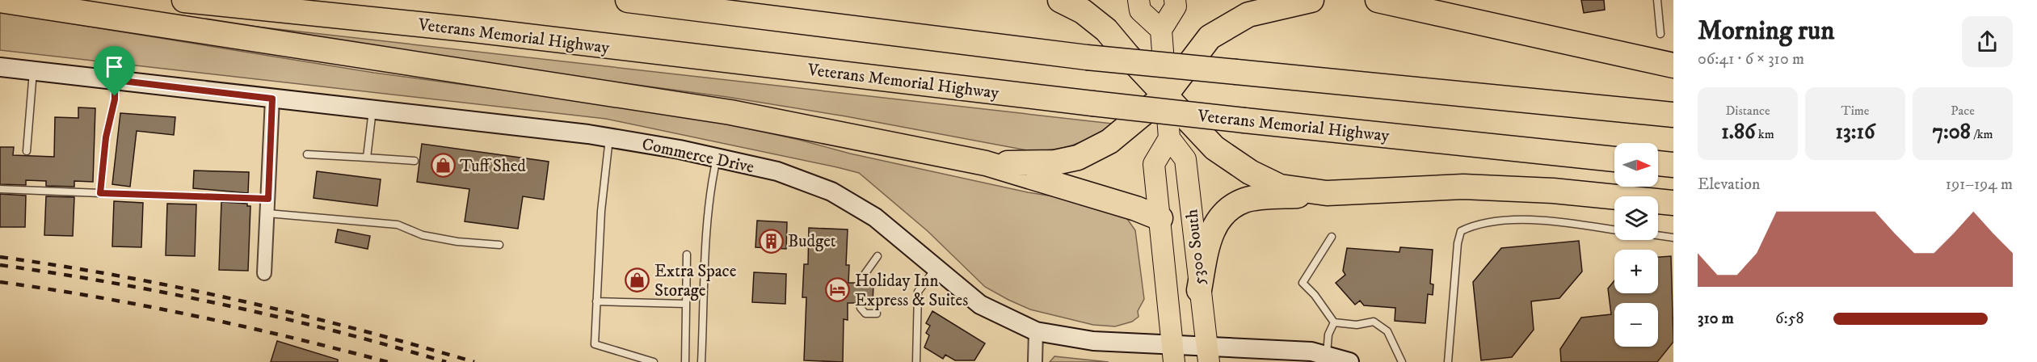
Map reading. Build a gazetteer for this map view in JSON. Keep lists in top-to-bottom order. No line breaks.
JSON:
{"streets":{"highway":["Veterans Memorial Highway"],"main road":["5300 South"],"street":["Commerce Drive"]},"crossings":[["Commerce Drive","5300 South"]],"places":{"shop":["Tuff Shed","Extra Space Storage"],"building":["Budget"],"hotel":["Holiday Inn Express & Suites"]},"north":"right","page":{"heading":["Morning run","06:41 · 6 × 310 m"],"stats":[["Distance","1.86 km"],["Time","13:16"],["Pace","7:08 /km"]],"map_buttons":["+","−"],"chart":["Elevation","191–194 m"],"list":[{"name":"310 m","note":"6:58"}]}}
